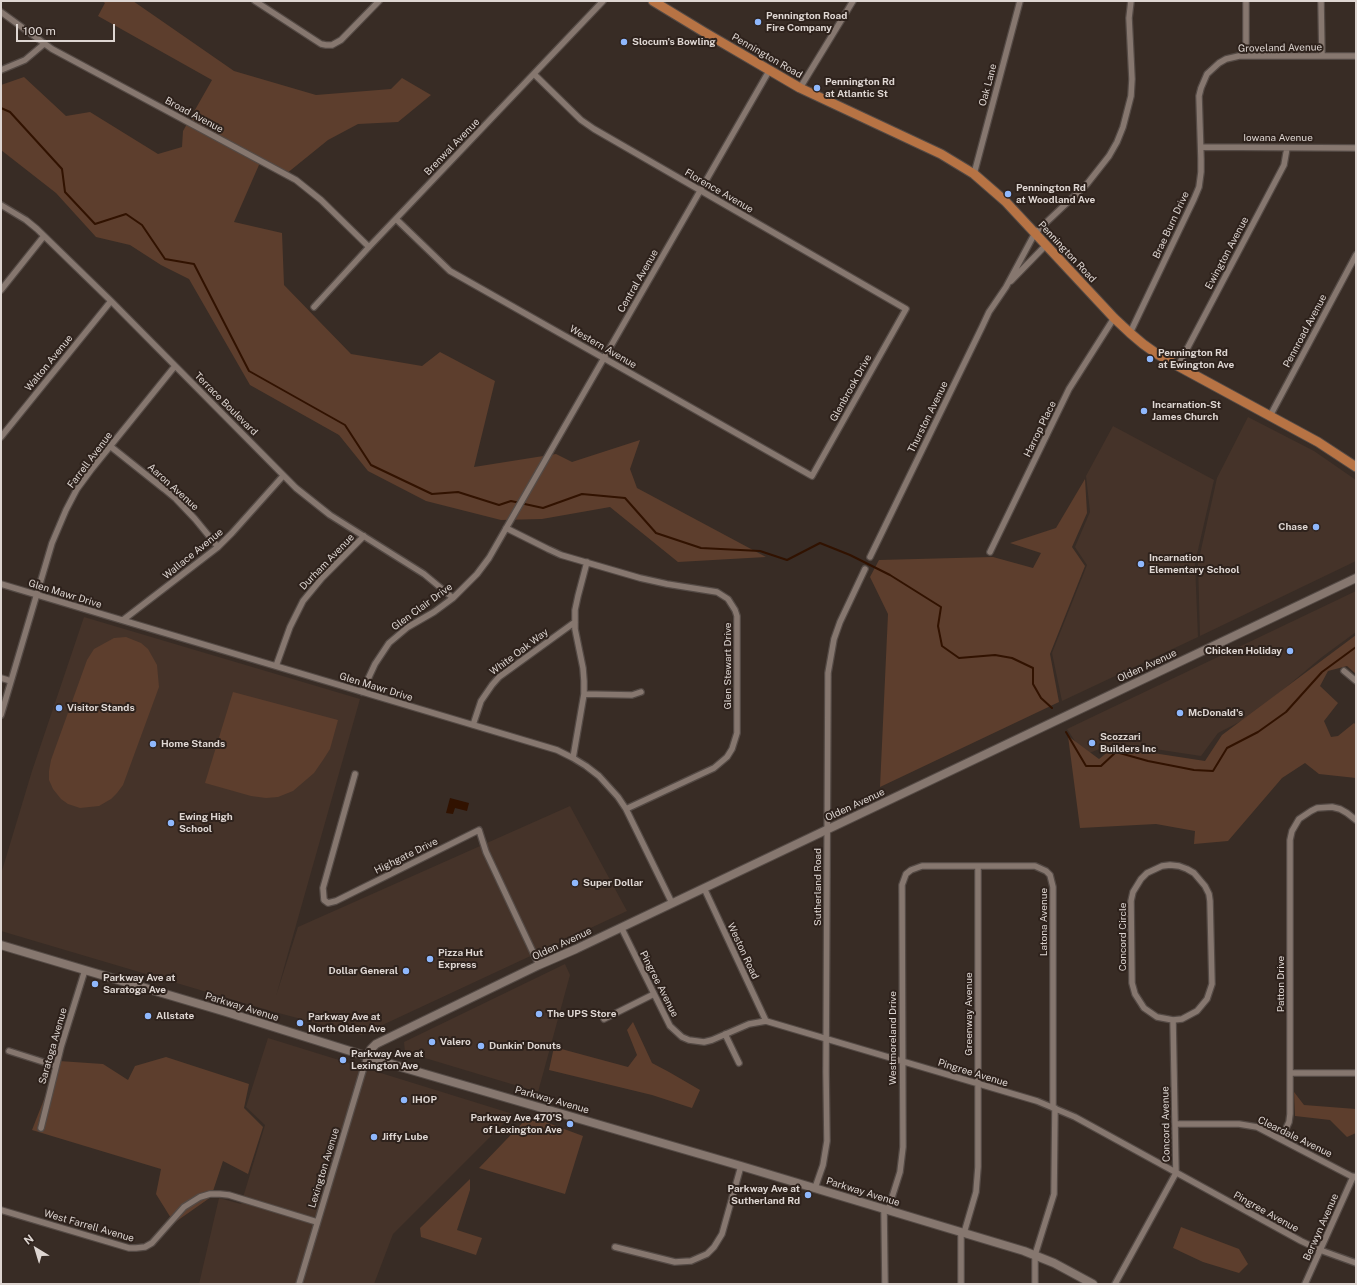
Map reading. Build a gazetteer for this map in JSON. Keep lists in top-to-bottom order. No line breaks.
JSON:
{"streets":{"main road":["Pennington Road","Olden Avenue","Parkway Avenue"],"street":["Groveland Avenue","Oak Lane","Broad Avenue","Iowana Avenue","Brenwal Avenue","Florence Avenue","Brae Burn Drive","Ewington Avenue","Central Avenue","Pennroad Avenue","Western Avenue","Walton Avenue","Glenbrook Drive","Terrace Boulevard","Thurston Avenue","Harrop Place","Farrell Avenue","Aaron Avenue","Wallace Avenue","Durham Avenue","Glen Mawr Drive","Glen Clair Drive","White Oak Way","Glen Stewart Drive","Highgate Drive","Sutherland Road","Latona Avenue","Concord Circle","Weston Road","Pingree Avenue","Patton Drive","Greenway Avenue","Westmoreland Drive","Saratoga Avenue","Concord Avenue","Cleardale Avenue","Lexington Avenue","West Farrell Avenue","Berwyn Avenue"]},"crossings":[["Groveland Avenue","Brae Burn Drive"],["Pennington Road","Oak Lane"],["Pennington Road","Brae Burn Drive"],["Pennington Road","Ewington Avenue"],["Pennington Road","Central Avenue"],["Pennington Road","Pennroad Avenue"],["Pennington Road","Thurston Avenue"],["Pennington Road","Harrop Place"],["Broad Avenue","Brenwal Avenue"],["Iowana Avenue","Brae Burn Drive"],["Iowana Avenue","Ewington Avenue"],["Brenwal Avenue","Florence Avenue"],["Brenwal Avenue","Western Avenue"],["Florence Avenue","Central Avenue"],["Florence Avenue","Glenbrook Drive"],["Central Avenue","Western Avenue"],["Central Avenue","Glen Clair Drive"],["Western Avenue","Glenbrook Drive"],["Walton Avenue","Terrace Boulevard"],["Terrace Boulevard","Farrell Avenue"],["Terrace Boulevard","Wallace Avenue"],["Terrace Boulevard","Durham Avenue"],["Terrace Boulevard","Glen Clair Drive"],["Farrell Avenue","Aaron Avenue"],["Farrell Avenue","Glen Mawr Drive"],["Aaron Avenue","Wallace Avenue"],["Wallace Avenue","Glen Mawr Drive"],["Durham Avenue","Glen Mawr Drive"],["Glen Mawr Drive","Glen Clair Drive"],["Glen Mawr Drive","White Oak Way"],["Glen Mawr Drive","Glen Stewart Drive"],["Glen Mawr Drive","Olden Avenue"],["Glen Clair Drive","Glen Stewart Drive"],["Olden Avenue","Highgate Drive"],["Olden Avenue","Sutherland Road"],["Olden Avenue","Weston Road"],["Olden Avenue","Pingree Avenue"],["Olden Avenue","Parkway Avenue"],["Olden Avenue","Lexington Avenue"],["Sutherland Road","Pingree Avenue"],["Sutherland Road","Parkway Avenue"],["Latona Avenue","Pingree Avenue"],["Latona Avenue","Parkway Avenue"],["Latona Avenue","Greenway Avenue"],["Latona Avenue","Westmoreland Drive"],["Concord Circle","Concord Avenue"],["Weston Road","Pingree Avenue"],["Pingree Avenue","Greenway Avenue"],["Pingree Avenue","Westmoreland Drive"],["Pingree Avenue","Concord Avenue"],["Pingree Avenue","Berwyn Avenue"],["Patton Drive","Cleardale Avenue"],["Parkway Avenue","Greenway Avenue"],["Parkway Avenue","Westmoreland Drive"],["Parkway Avenue","Saratoga Avenue"],["Parkway Avenue","Lexington Avenue"],["Concord Avenue","Cleardale Avenue"],["Cleardale Avenue","Berwyn Avenue"],["Lexington Avenue","West Farrell Avenue"]],"places":["Pennington Road Fire Company","Slocum's Bowling","Pennington Rd at Atlantic St","Pennington Rd at Woodland Ave","Pennington Rd at Ewington Ave","Incarnation-St James Church","Chase","Incarnation Elementary School","Chicken Holiday","Visitor Stands","McDonald's","Scozzari Builders Inc","Home Stands","Ewing High School","Super Dollar","Pizza Hut Express","Dollar General","Parkway Ave at Saratoga Ave","The UPS Store","Allstate","Parkway Ave at North Olden Ave","Valero","Dunkin' Donuts","Parkway Ave at Lexington Ave","IHOP","Parkway Ave 470'S of Lexington Ave","Jiffy Lube","Parkway Ave at Sutherland Rd"],"scale_bar":"100 m","north":"top left"}
